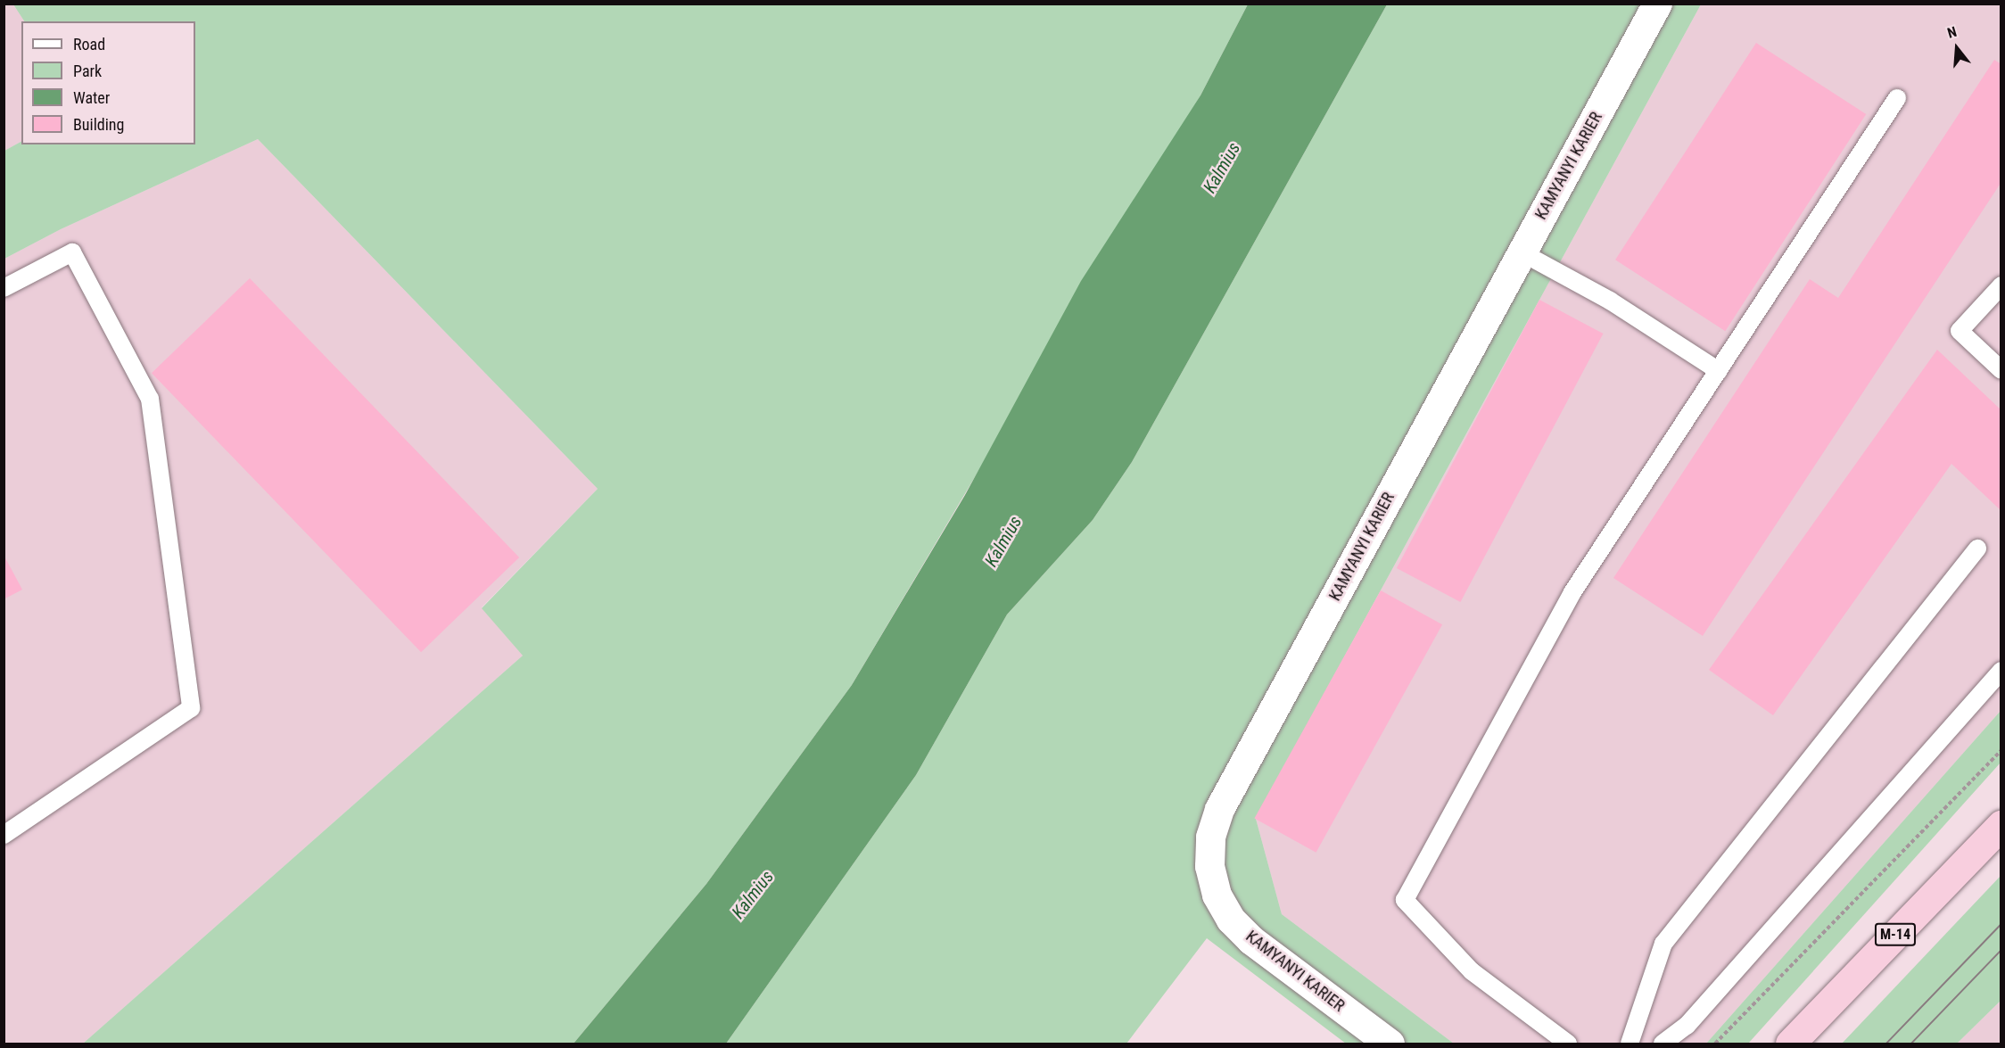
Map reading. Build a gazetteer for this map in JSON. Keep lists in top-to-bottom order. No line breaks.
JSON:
{"streets":{"highway":["М-14"],"street":["KAMYANYI KARIER"]},"water":["Kalmius"],"legend":["Road","Park","Water","Building"],"north":"top"}
